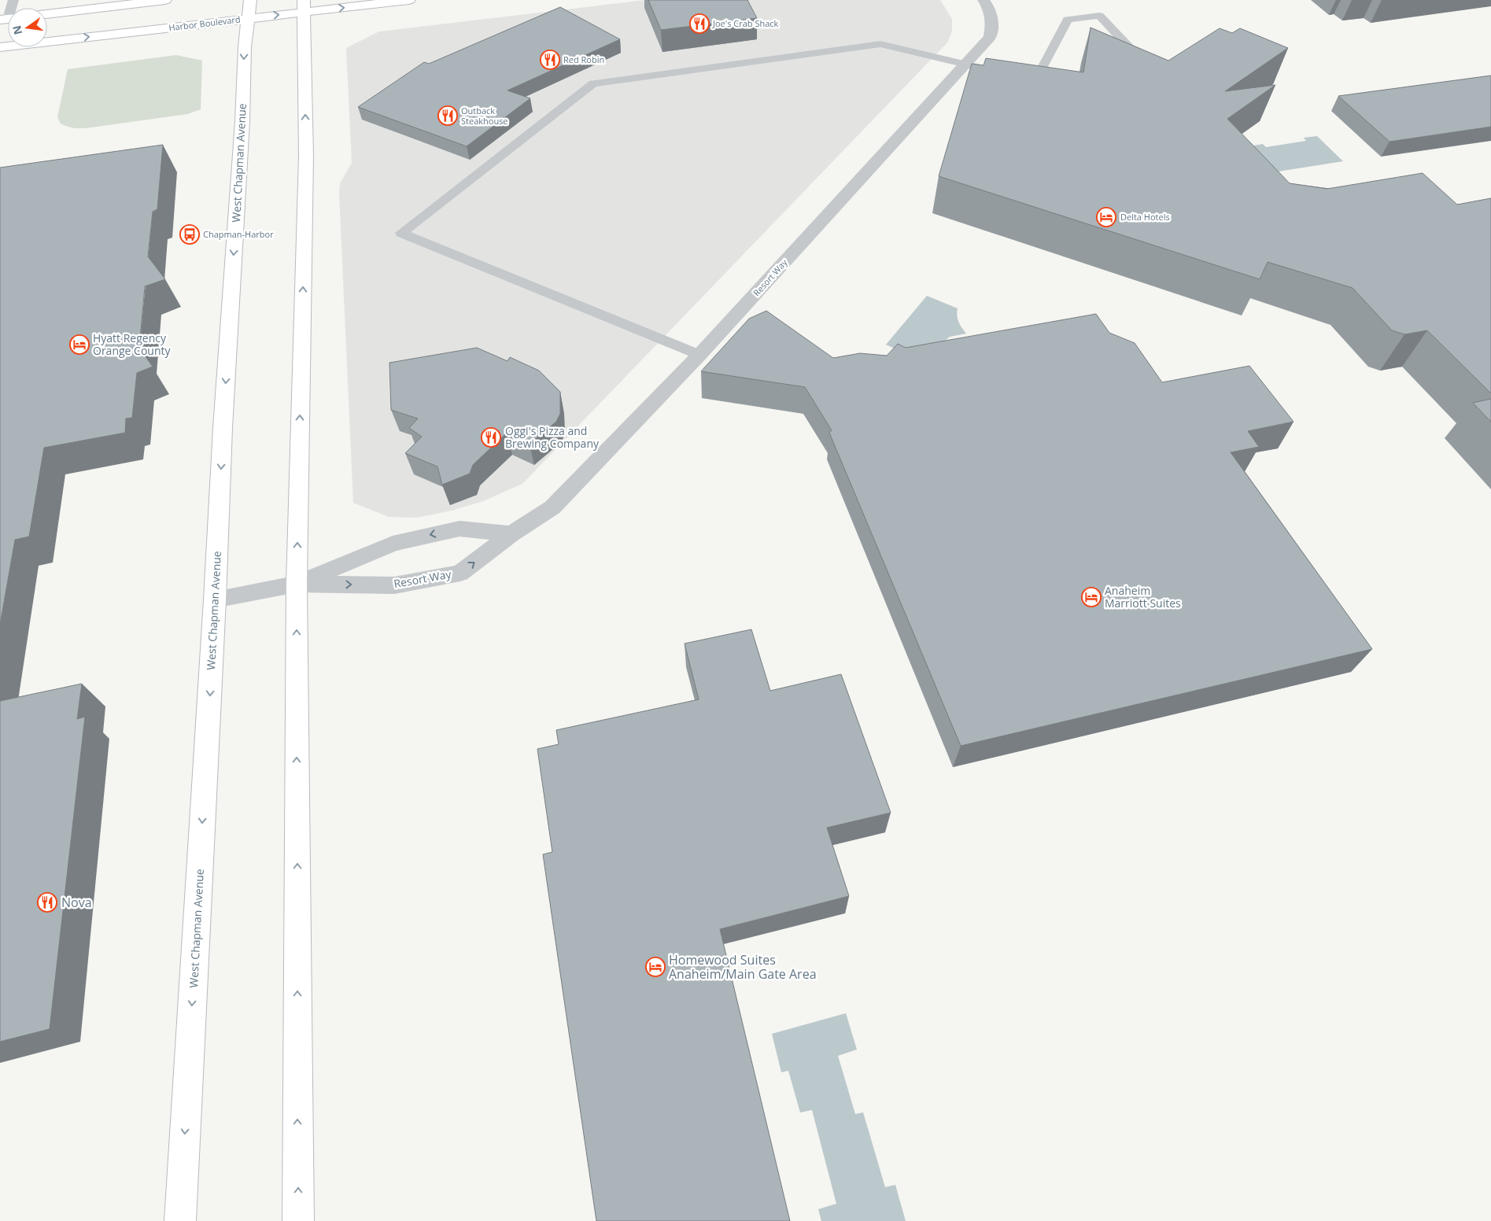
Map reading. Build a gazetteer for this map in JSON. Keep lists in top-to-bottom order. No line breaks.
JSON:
{"streets":{"main road":["Harbor Boulevard","West Chapman Avenue"],"street":["Resort Way"]},"crossings":[["Harbor Boulevard","West Chapman Avenue"],["West Chapman Avenue","Resort Way"]],"one_way":["Harbor Boulevard"],"places":{"restaurant":["Joe's Crab Shack","Red Robin","Outback Steakhouse","Oggi's Pizza and Brewing Company","Nova"],"hotel":["Delta Hotels","Hyatt Regency Orange County","Anaheim Marriott Suites","Homewood Suites Anaheim/Main Gate Area"],"bus stop":["Chapman-Harbor"]},"north":"left"}
